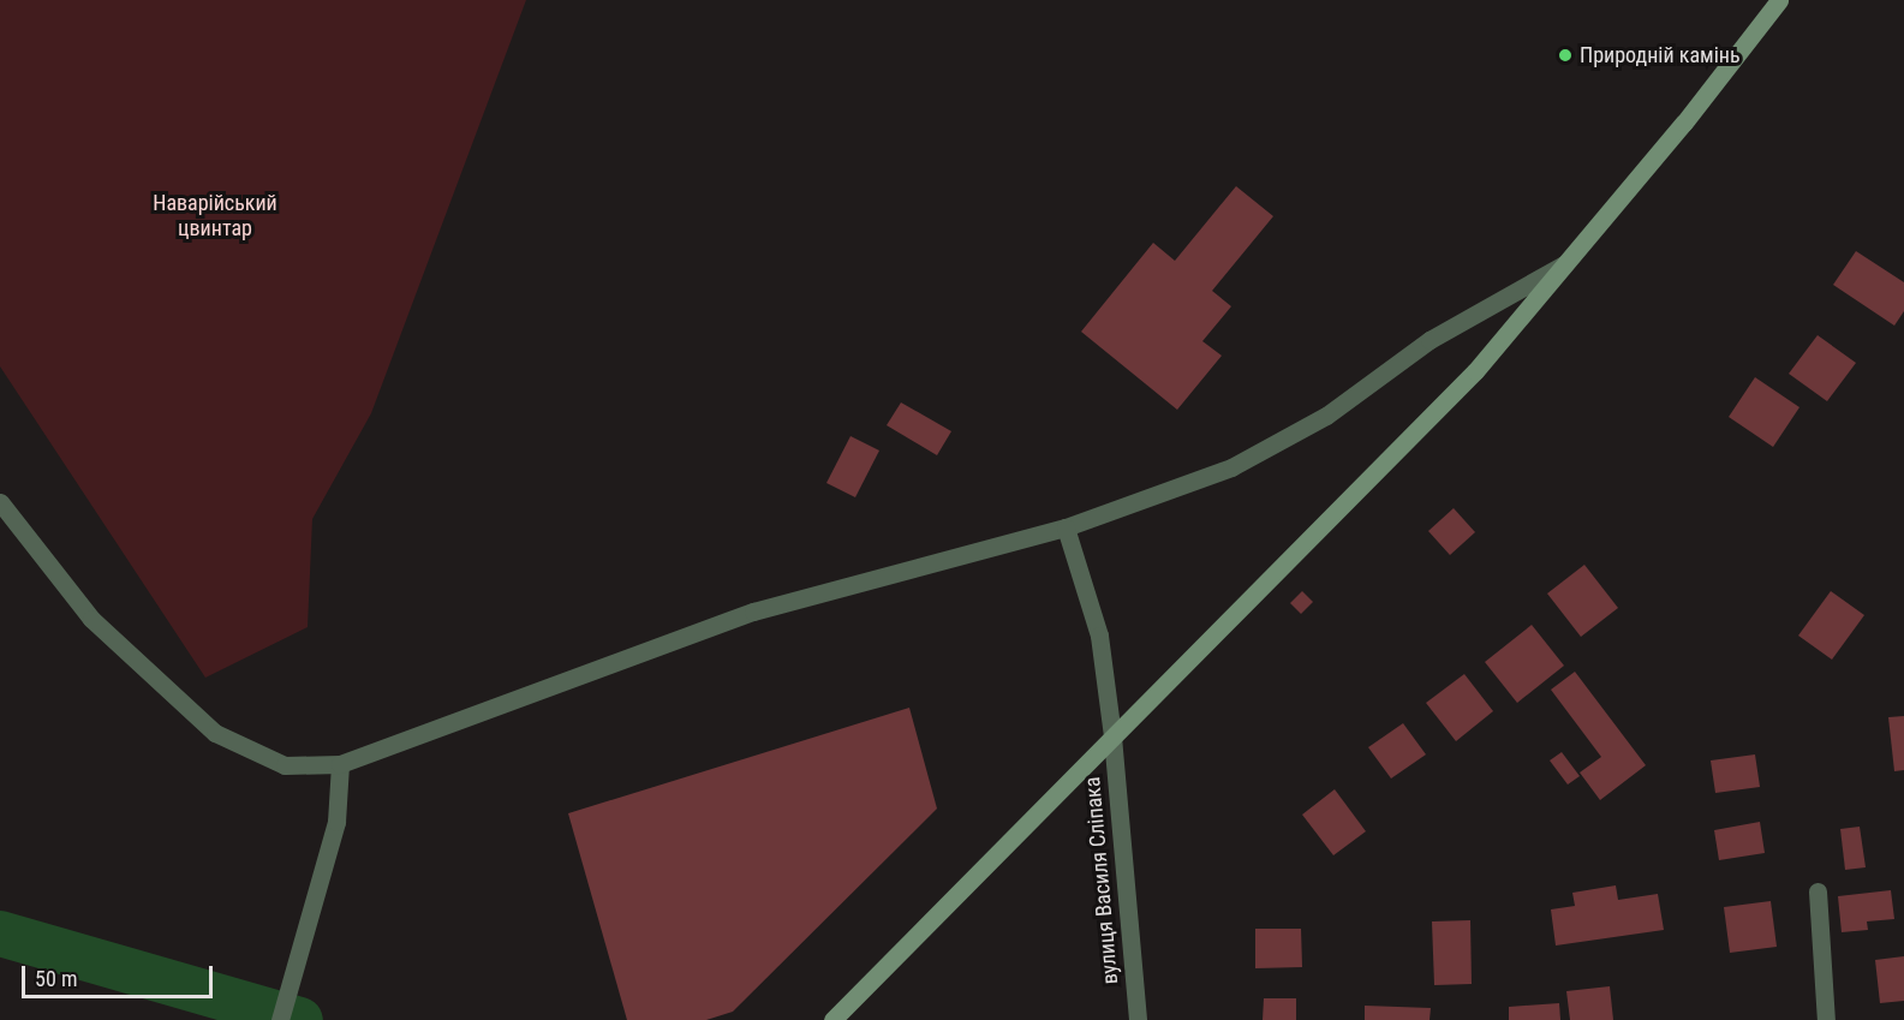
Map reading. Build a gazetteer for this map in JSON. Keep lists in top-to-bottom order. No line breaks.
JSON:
{"streets":{"street":["вулиця Василя Сліпака"]},"parks":["Наварійський цвинтар"],"places":["Природній камінь"],"scale_bar":"50 m"}
